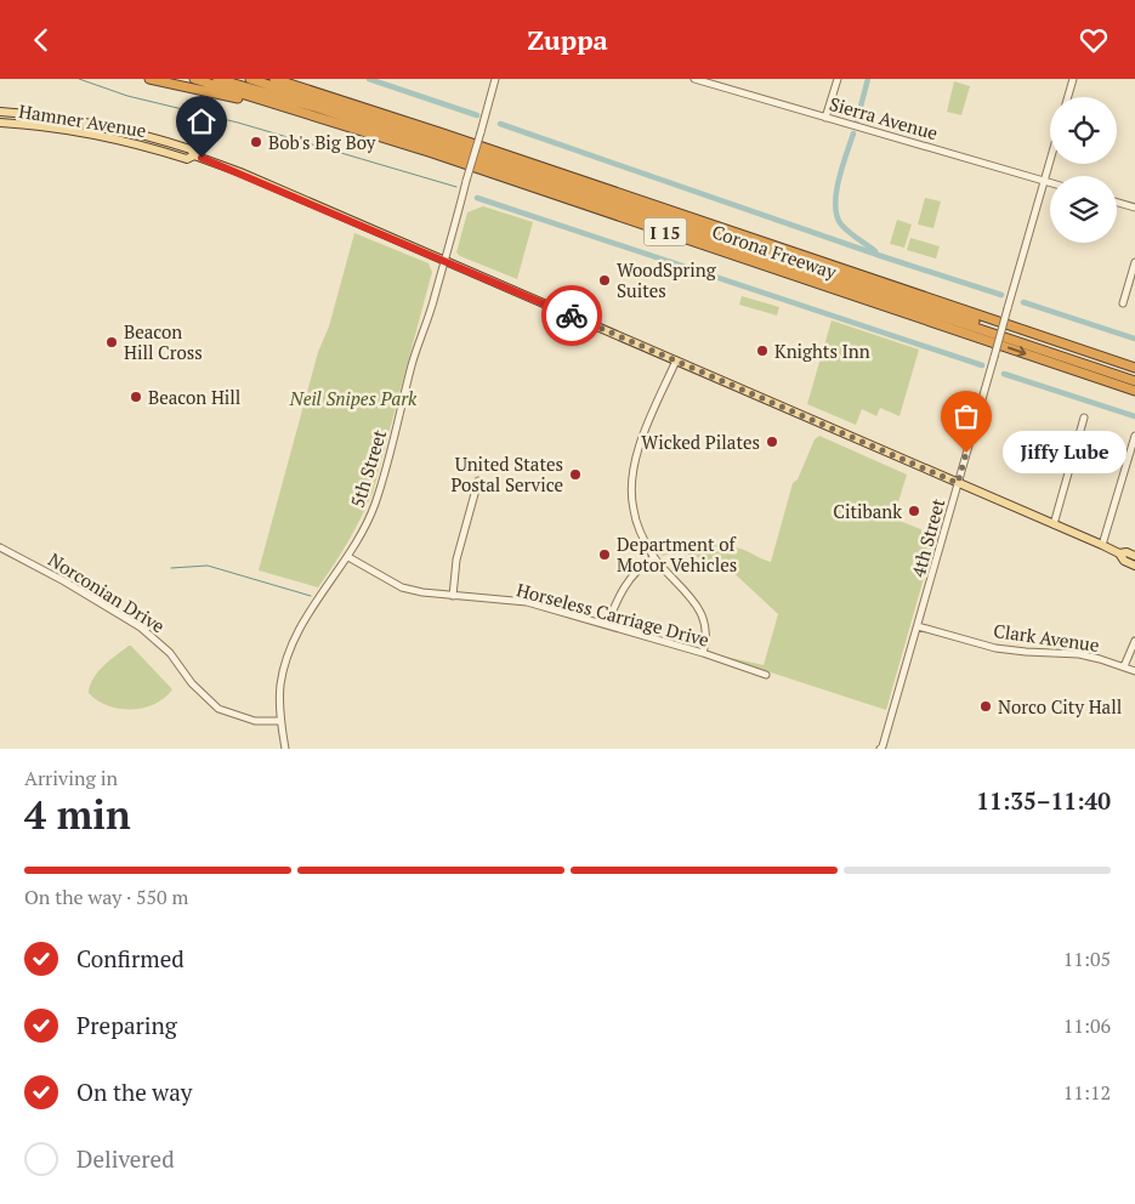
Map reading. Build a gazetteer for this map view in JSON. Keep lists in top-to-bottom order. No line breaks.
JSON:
{"streets":{"highway":["I 15","Corona Freeway"],"main road":["Hamner Avenue"],"street":["Sierra Avenue","5th Street","4th Street","Norconian Drive","Horseless Carriage Drive","Clark Avenue"]},"crossings":[["Sierra Avenue","4th Street"],["Hamner Avenue","5th Street"],["Hamner Avenue","4th Street"],["I 15","Corona Freeway"],["5th Street","Norconian Drive"],["5th Street","Horseless Carriage Drive"],["4th Street","Clark Avenue"]],"parks":["Neil Snipes Park"],"places":["Bob's Big Boy","WoodSpring Suites","Beacon Hill Cross","Knights Inn","Beacon Hill","Wicked Pilates","Jiffy Lube","United States Postal Service","Citibank","Department of Motor Vehicles","Norco City Hall"],"page":{"header":"Zuppa","bubble":"Jiffy Lube","heading":["4 min","Arriving in","11:35–11:40"],"bar":"On the way · 550 m","list":[["Confirmed","11:05"],["Preparing","11:06"],["On the way","11:12"],"Delivered"]}}
